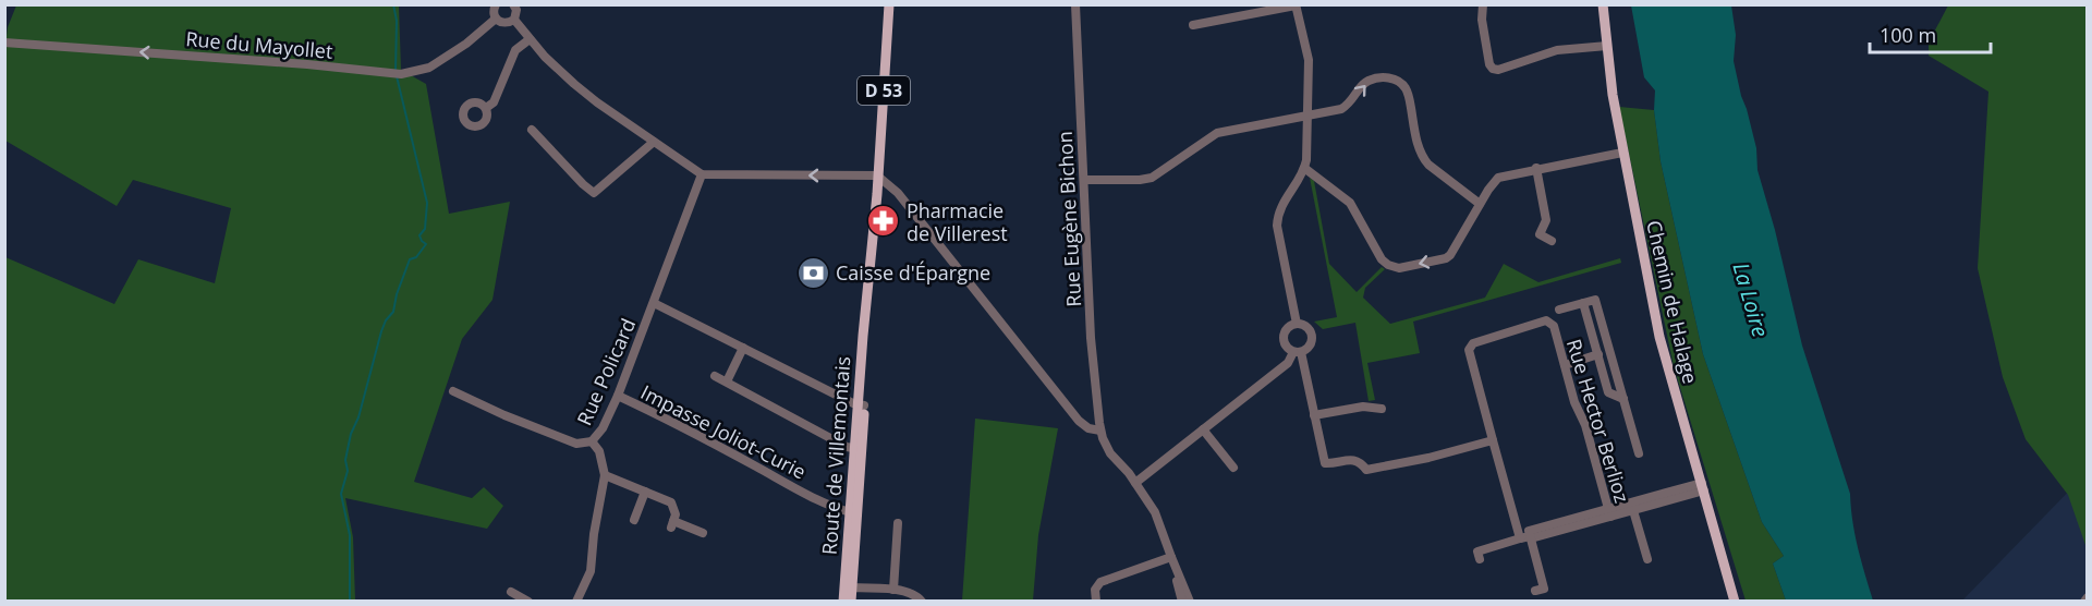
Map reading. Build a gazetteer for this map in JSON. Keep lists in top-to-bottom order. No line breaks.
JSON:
{"streets":{"main road":["D 53","Chemin de Halage","Route de Villemontais"],"street":["Rue du Mayollet","Rue Eugène Bichon","Rue Policard","Rue Hector Berlioz","Impasse Joliot-Curie"]},"crossings":[["D 53","Route de Villemontais"],["Rue Policard","Impasse Joliot-Curie"],["Impasse Joliot-Curie","Route de Villemontais"]],"one_way":["Rue du Mayollet"],"water":["La Loire"],"places":{"pharmacy":["Pharmacie de Villerest"],"bank":["Caisse d'Épargne"]},"scale_bar":"100 m"}
